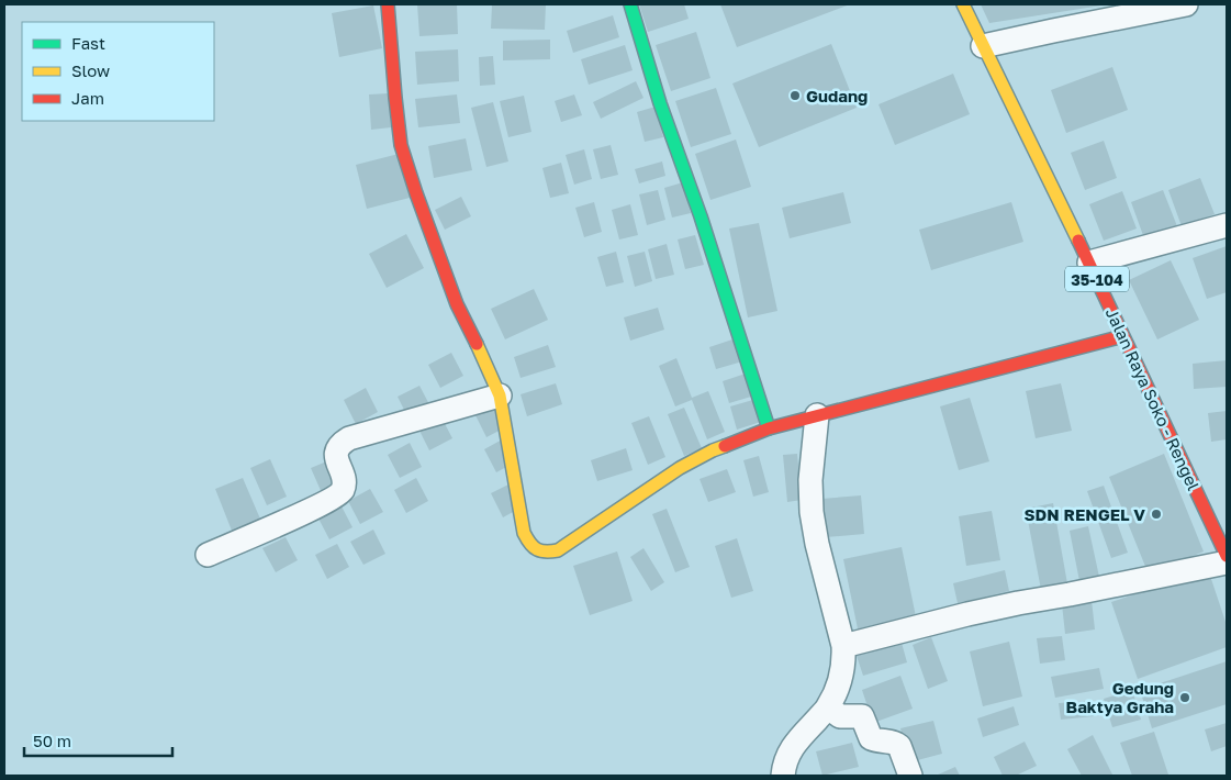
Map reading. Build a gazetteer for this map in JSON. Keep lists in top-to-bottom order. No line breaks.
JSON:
{"streets":{"street":["35-104","Jalan Raya Soko - Rengel"]},"places":["Gudang","SDN RENGEL V","Gedung Baktya Graha"],"legend":["Fast","Slow","Jam"],"scale_bar":"50 m"}
